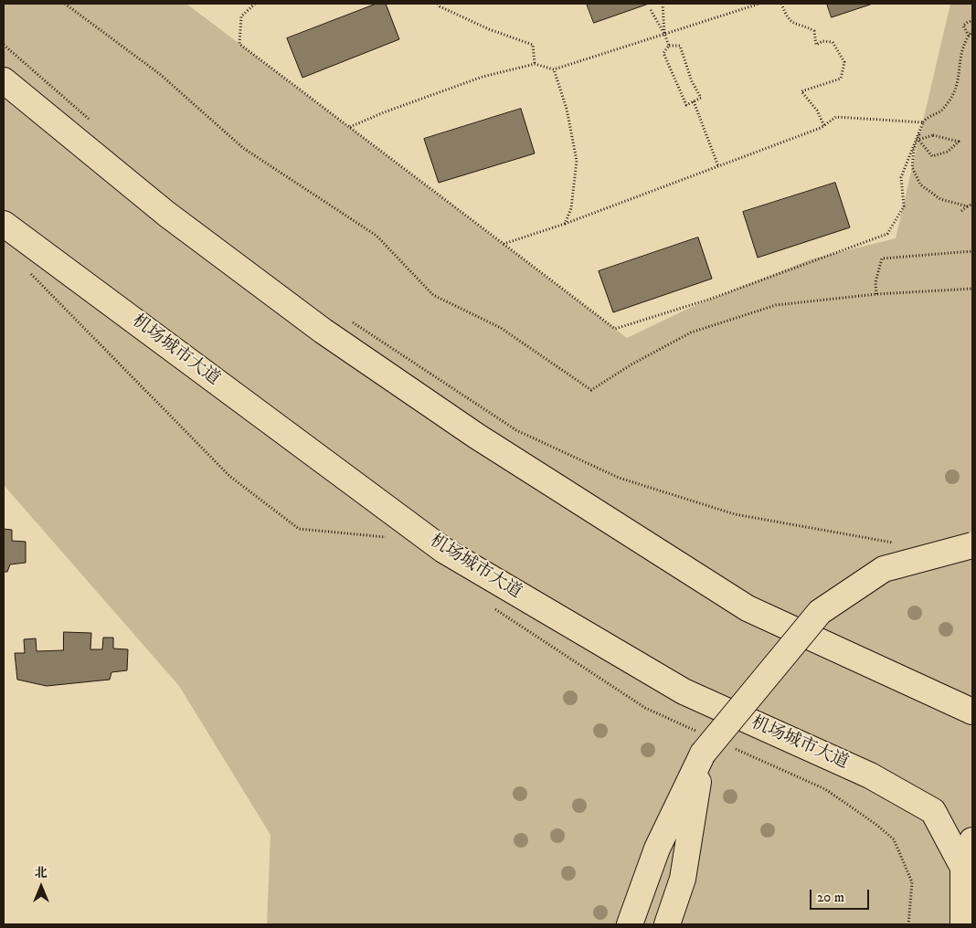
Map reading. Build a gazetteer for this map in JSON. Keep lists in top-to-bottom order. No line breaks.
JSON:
{"streets":{"main road":["机场城市大道"]},"scale_bar":"20 m","north":"top"}
